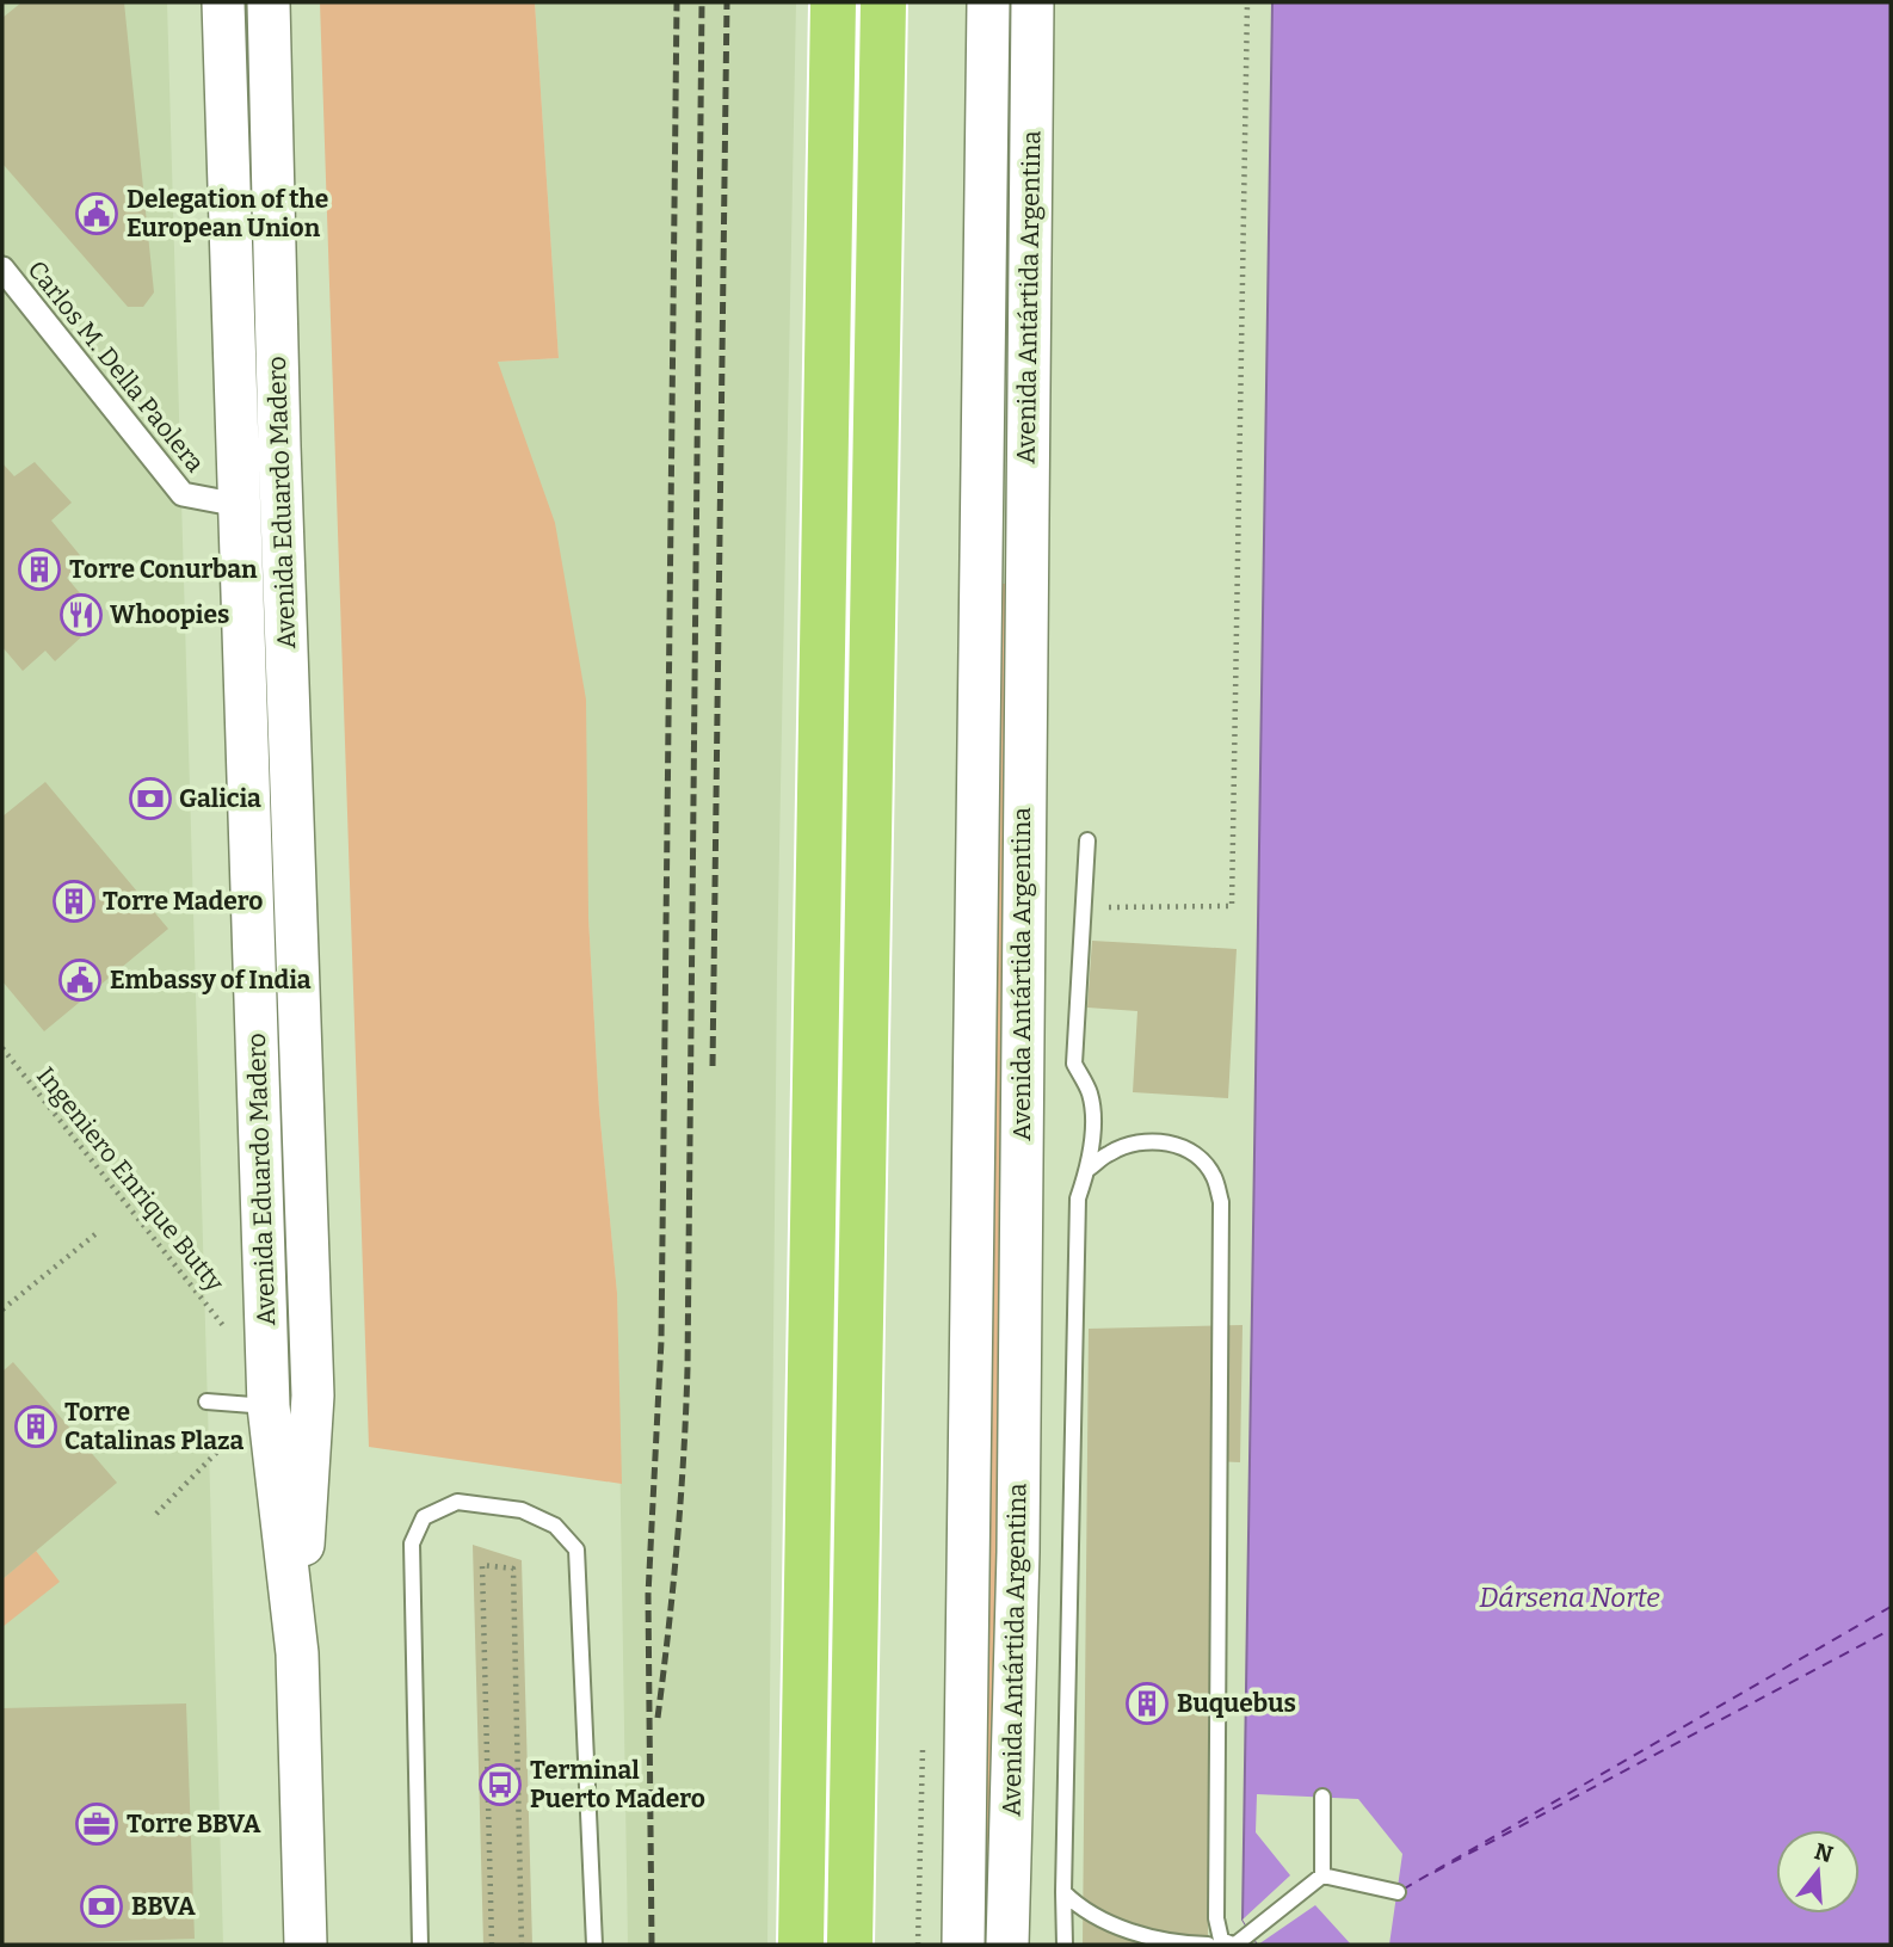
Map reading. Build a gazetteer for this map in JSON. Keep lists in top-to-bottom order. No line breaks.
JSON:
{"streets":{"main road":["Avenida Antártida Argentina","Avenida Eduardo Madero"],"street":["Carlos M. Della Paolera"],"path":["Ingeniero Enrique Butty"]},"crossings":[["Carlos M. Della Paolera","Avenida Eduardo Madero"]],"water":["Dársena Norte"],"places":{"public building":["Delegation of the European Union","Embassy of India"],"building":["Torre Conurban","Torre Madero","Torre Catalinas Plaza","Buquebus"],"restaurant":["Whoopies"],"bank":["Galicia","BBVA"],"bus stop":["Terminal Puerto Madero"],"office":["Torre BBVA"]},"north":"top"}
